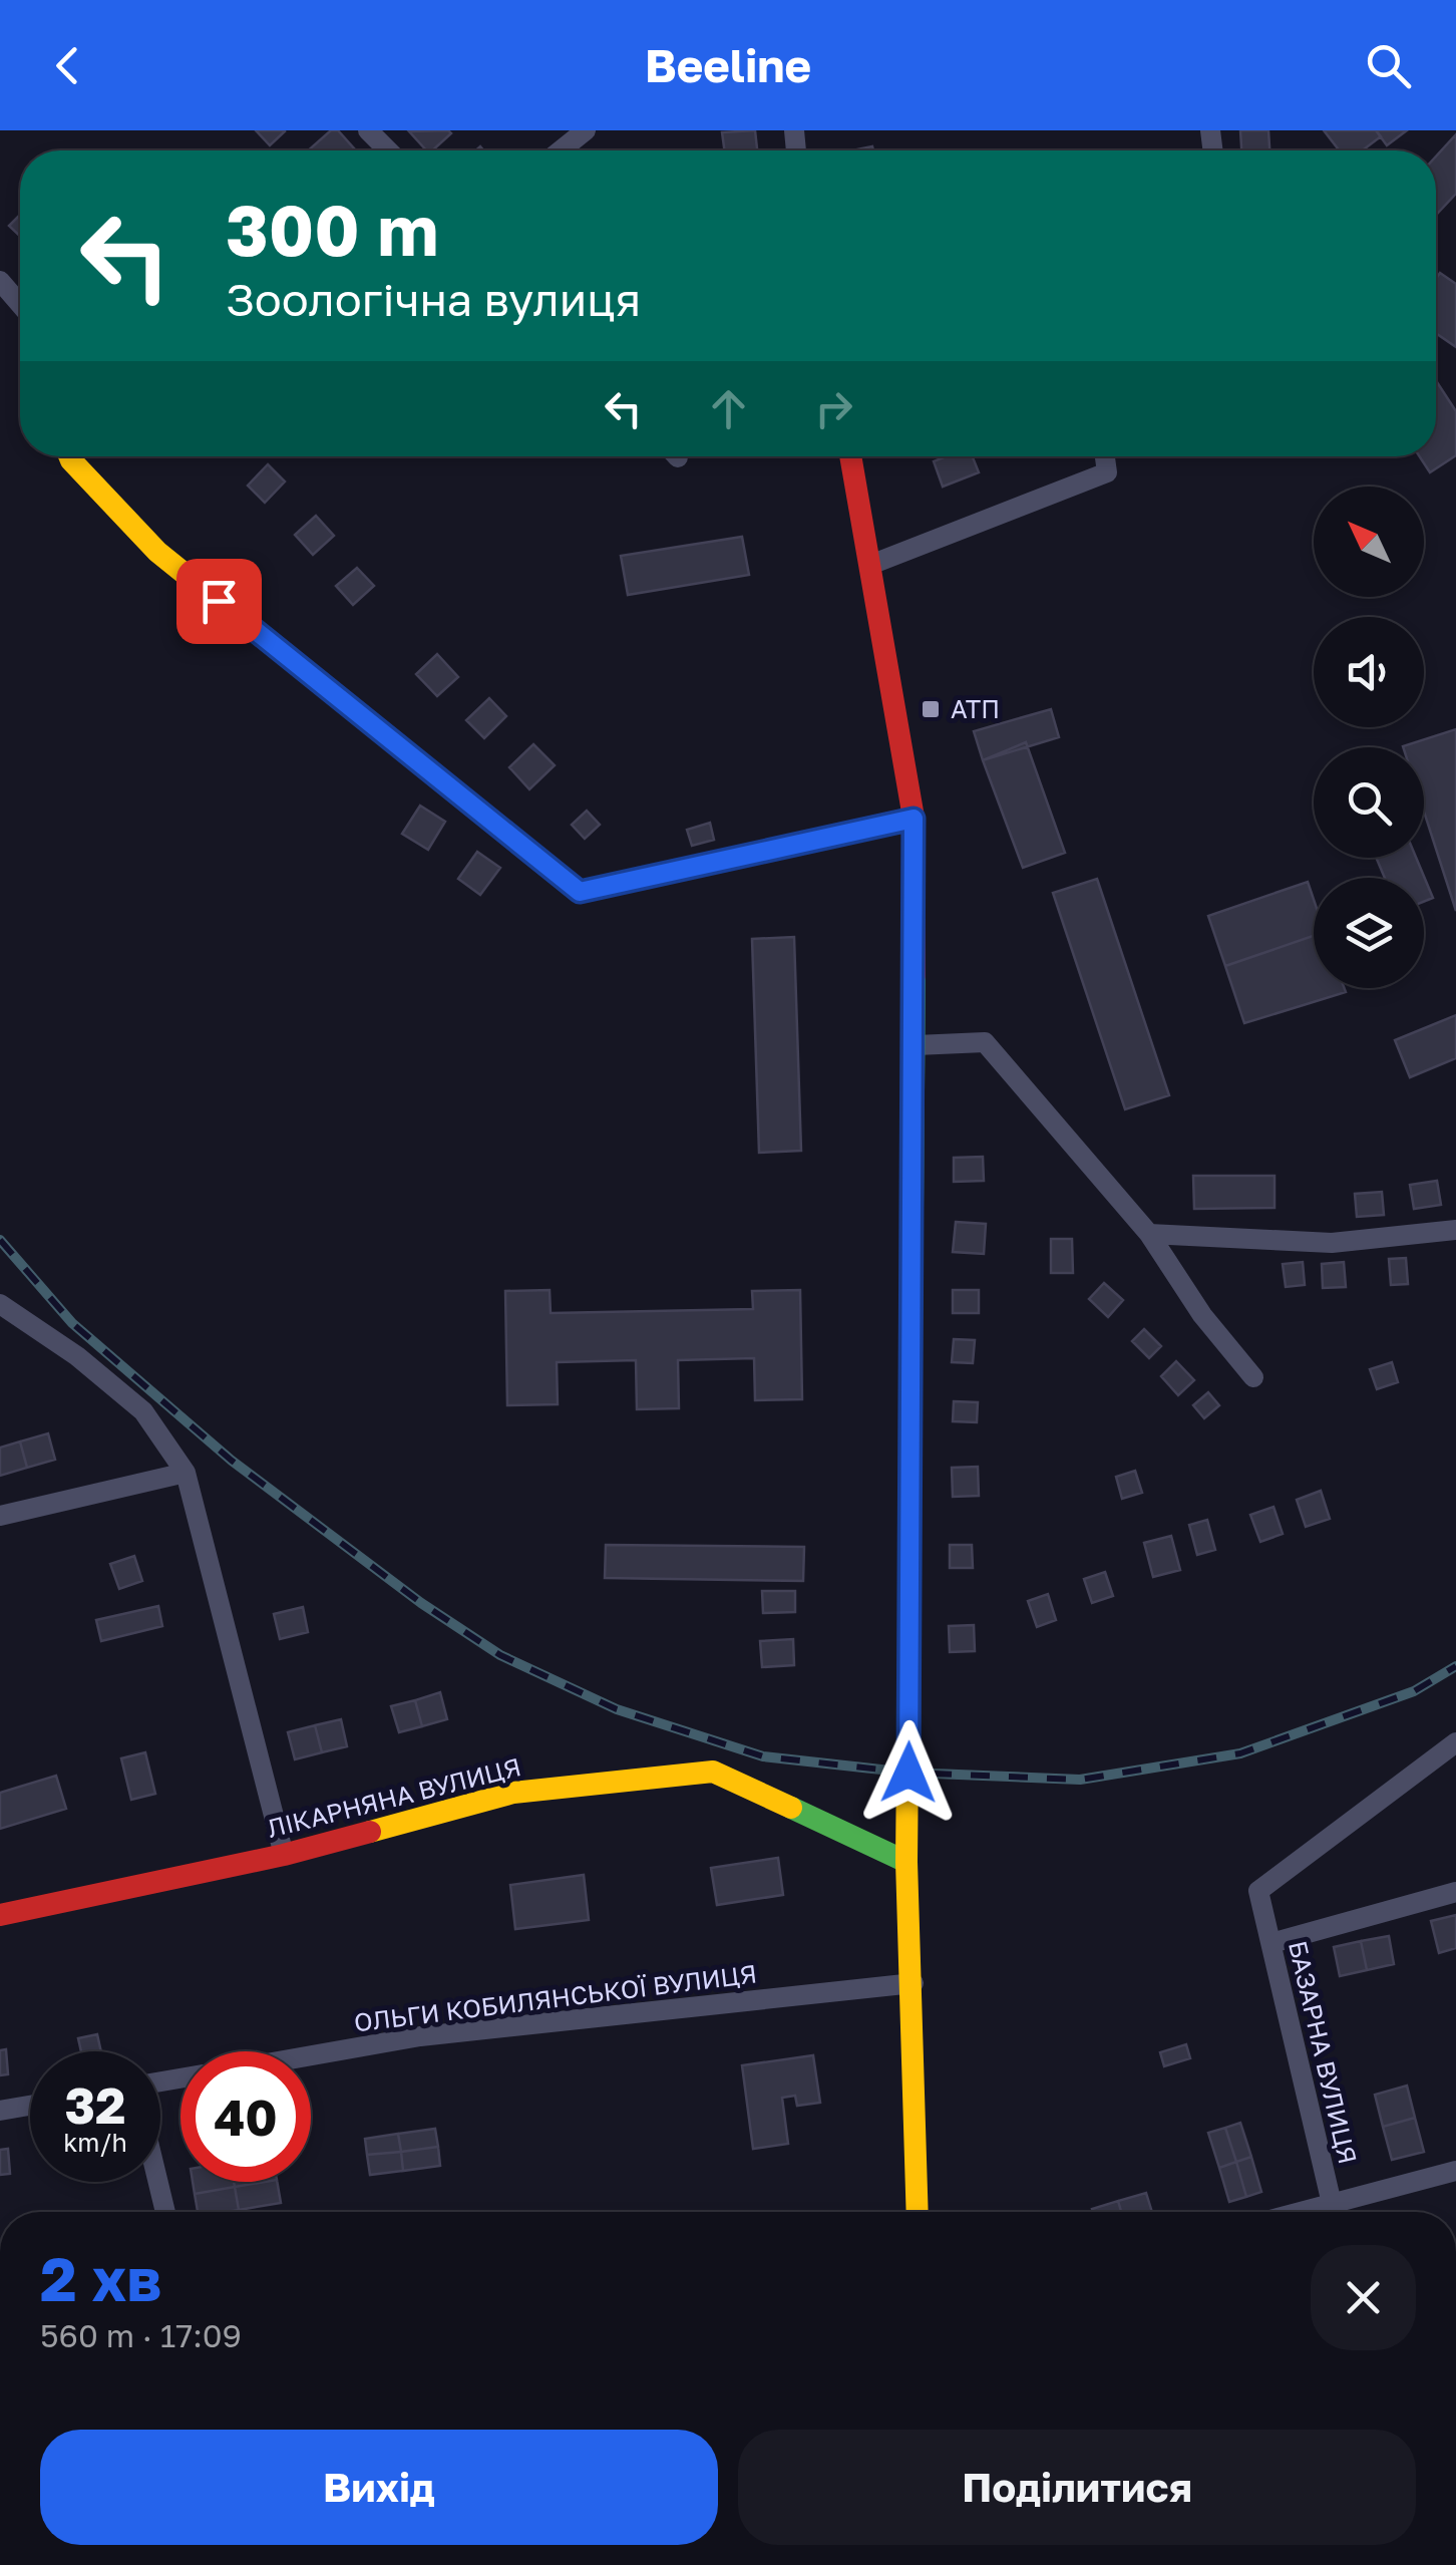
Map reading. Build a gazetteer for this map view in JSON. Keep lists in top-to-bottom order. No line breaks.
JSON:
{"streets":{"street":["ЛІКАРНЯНА ВУЛИЦЯ","ОЛЬГИ КОБИЛЯНСЬКОЇ ВУЛИЦЯ","БАЗАРНА ВУЛИЦЯ"]},"places":{"transit":["АТП"]},"north":"top left","page":{"header":"Beeline","turn":["300 m","Зоологічна вулиця"],"speed":"32 km/h","limit":"40","heading":["2 хв","560 m · 17:09"],"buttons":["Вихід","Поділитися"]}}
